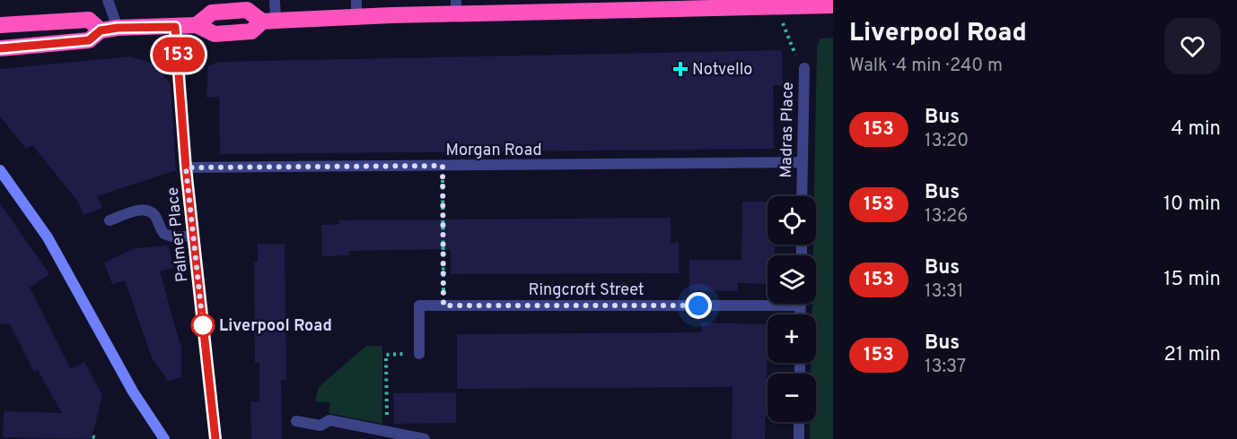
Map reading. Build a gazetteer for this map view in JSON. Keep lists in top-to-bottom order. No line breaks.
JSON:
{"streets":{"street":["Madras Place","Morgan Road","Palmer Place","Ringcroft Street"]},"crossings":[["Madras Place","Morgan Road"],["Morgan Road","Palmer Place"]],"places":{"health":["Notvello"],"other":["Liverpool Road"]},"lines":["bus line 153"],"page":{"on_map":"153","heading":["Liverpool Road","Walk · 4 min · 240 m"],"list":[{"mark":"153","name":"Bus","note":"13:20","value":"4 min"},{"mark":"153","name":"Bus","note":"13:26","value":"10 min"},{"mark":"153","name":"Bus","note":"13:31","value":"15 min"},{"mark":"153","name":"Bus","note":"13:37","value":"21 min"}],"map_buttons":["+","−"]}}
